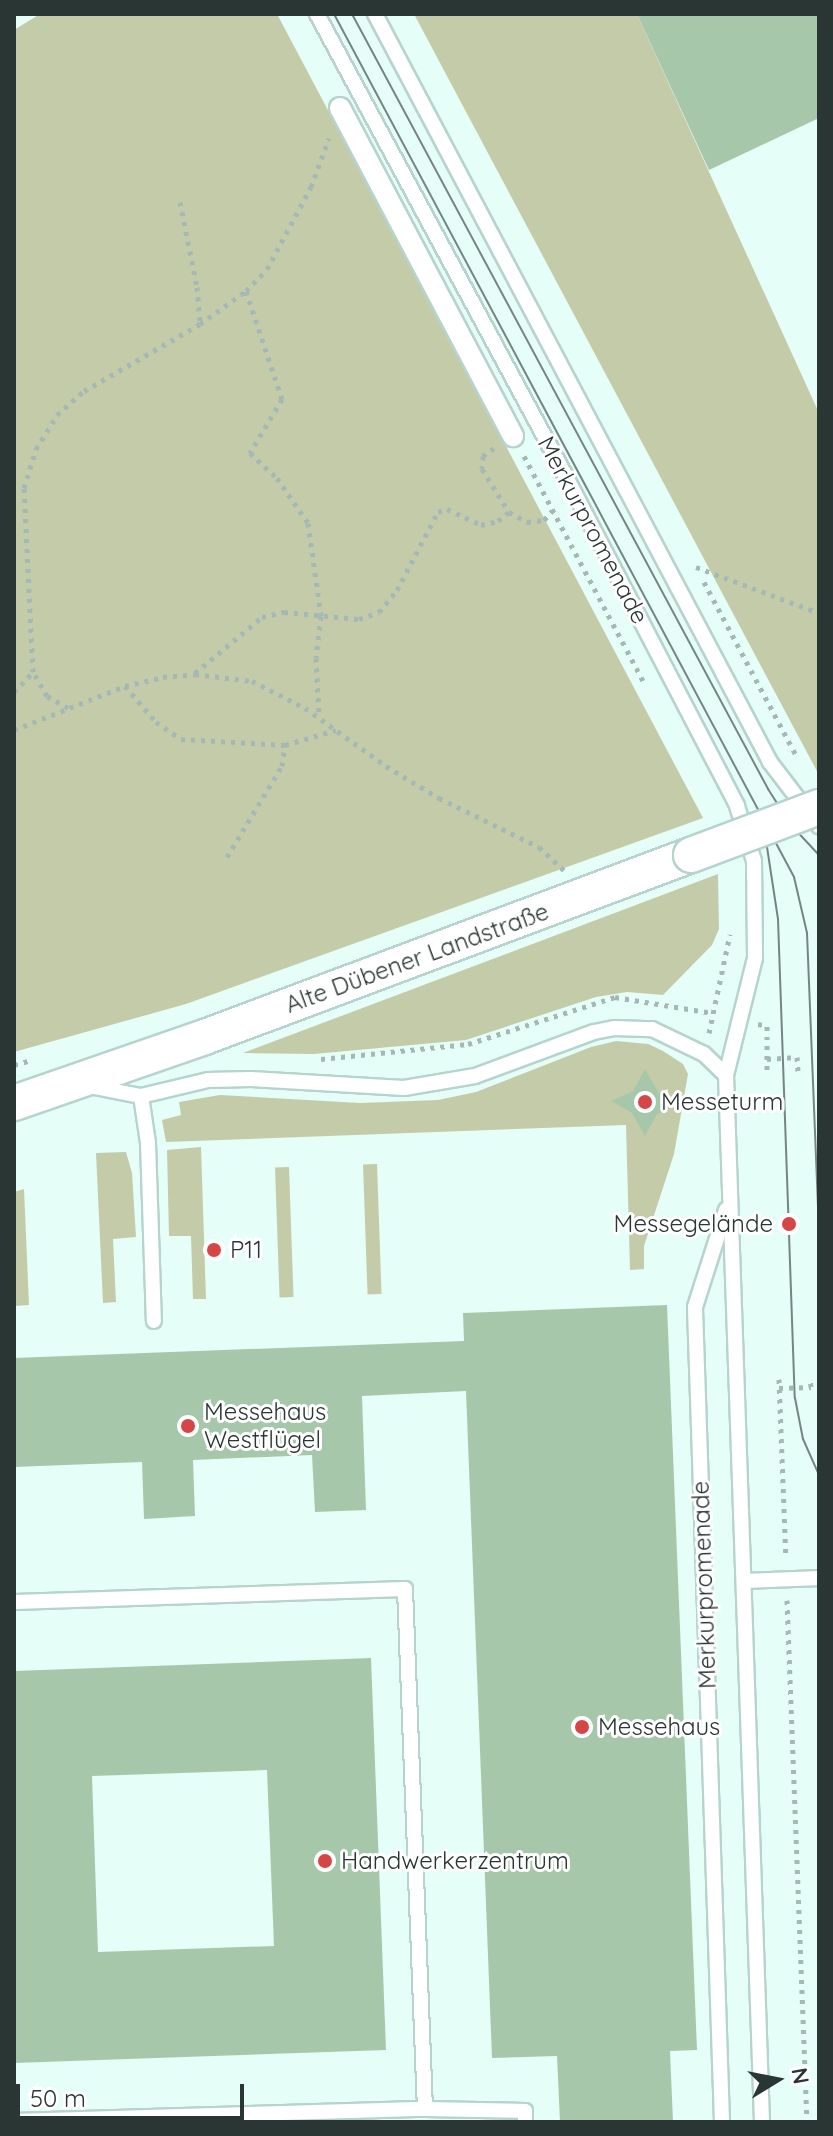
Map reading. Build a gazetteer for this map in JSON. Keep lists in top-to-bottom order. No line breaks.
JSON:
{"streets":{"street":["Merkurpromenade","Alte Dübener Landstraße"]},"places":["Messeturm","Messegelände","P11","Messehaus Westflügel","Messehaus","Handwerkerzentrum"],"scale_bar":"50 m","north":"right"}
